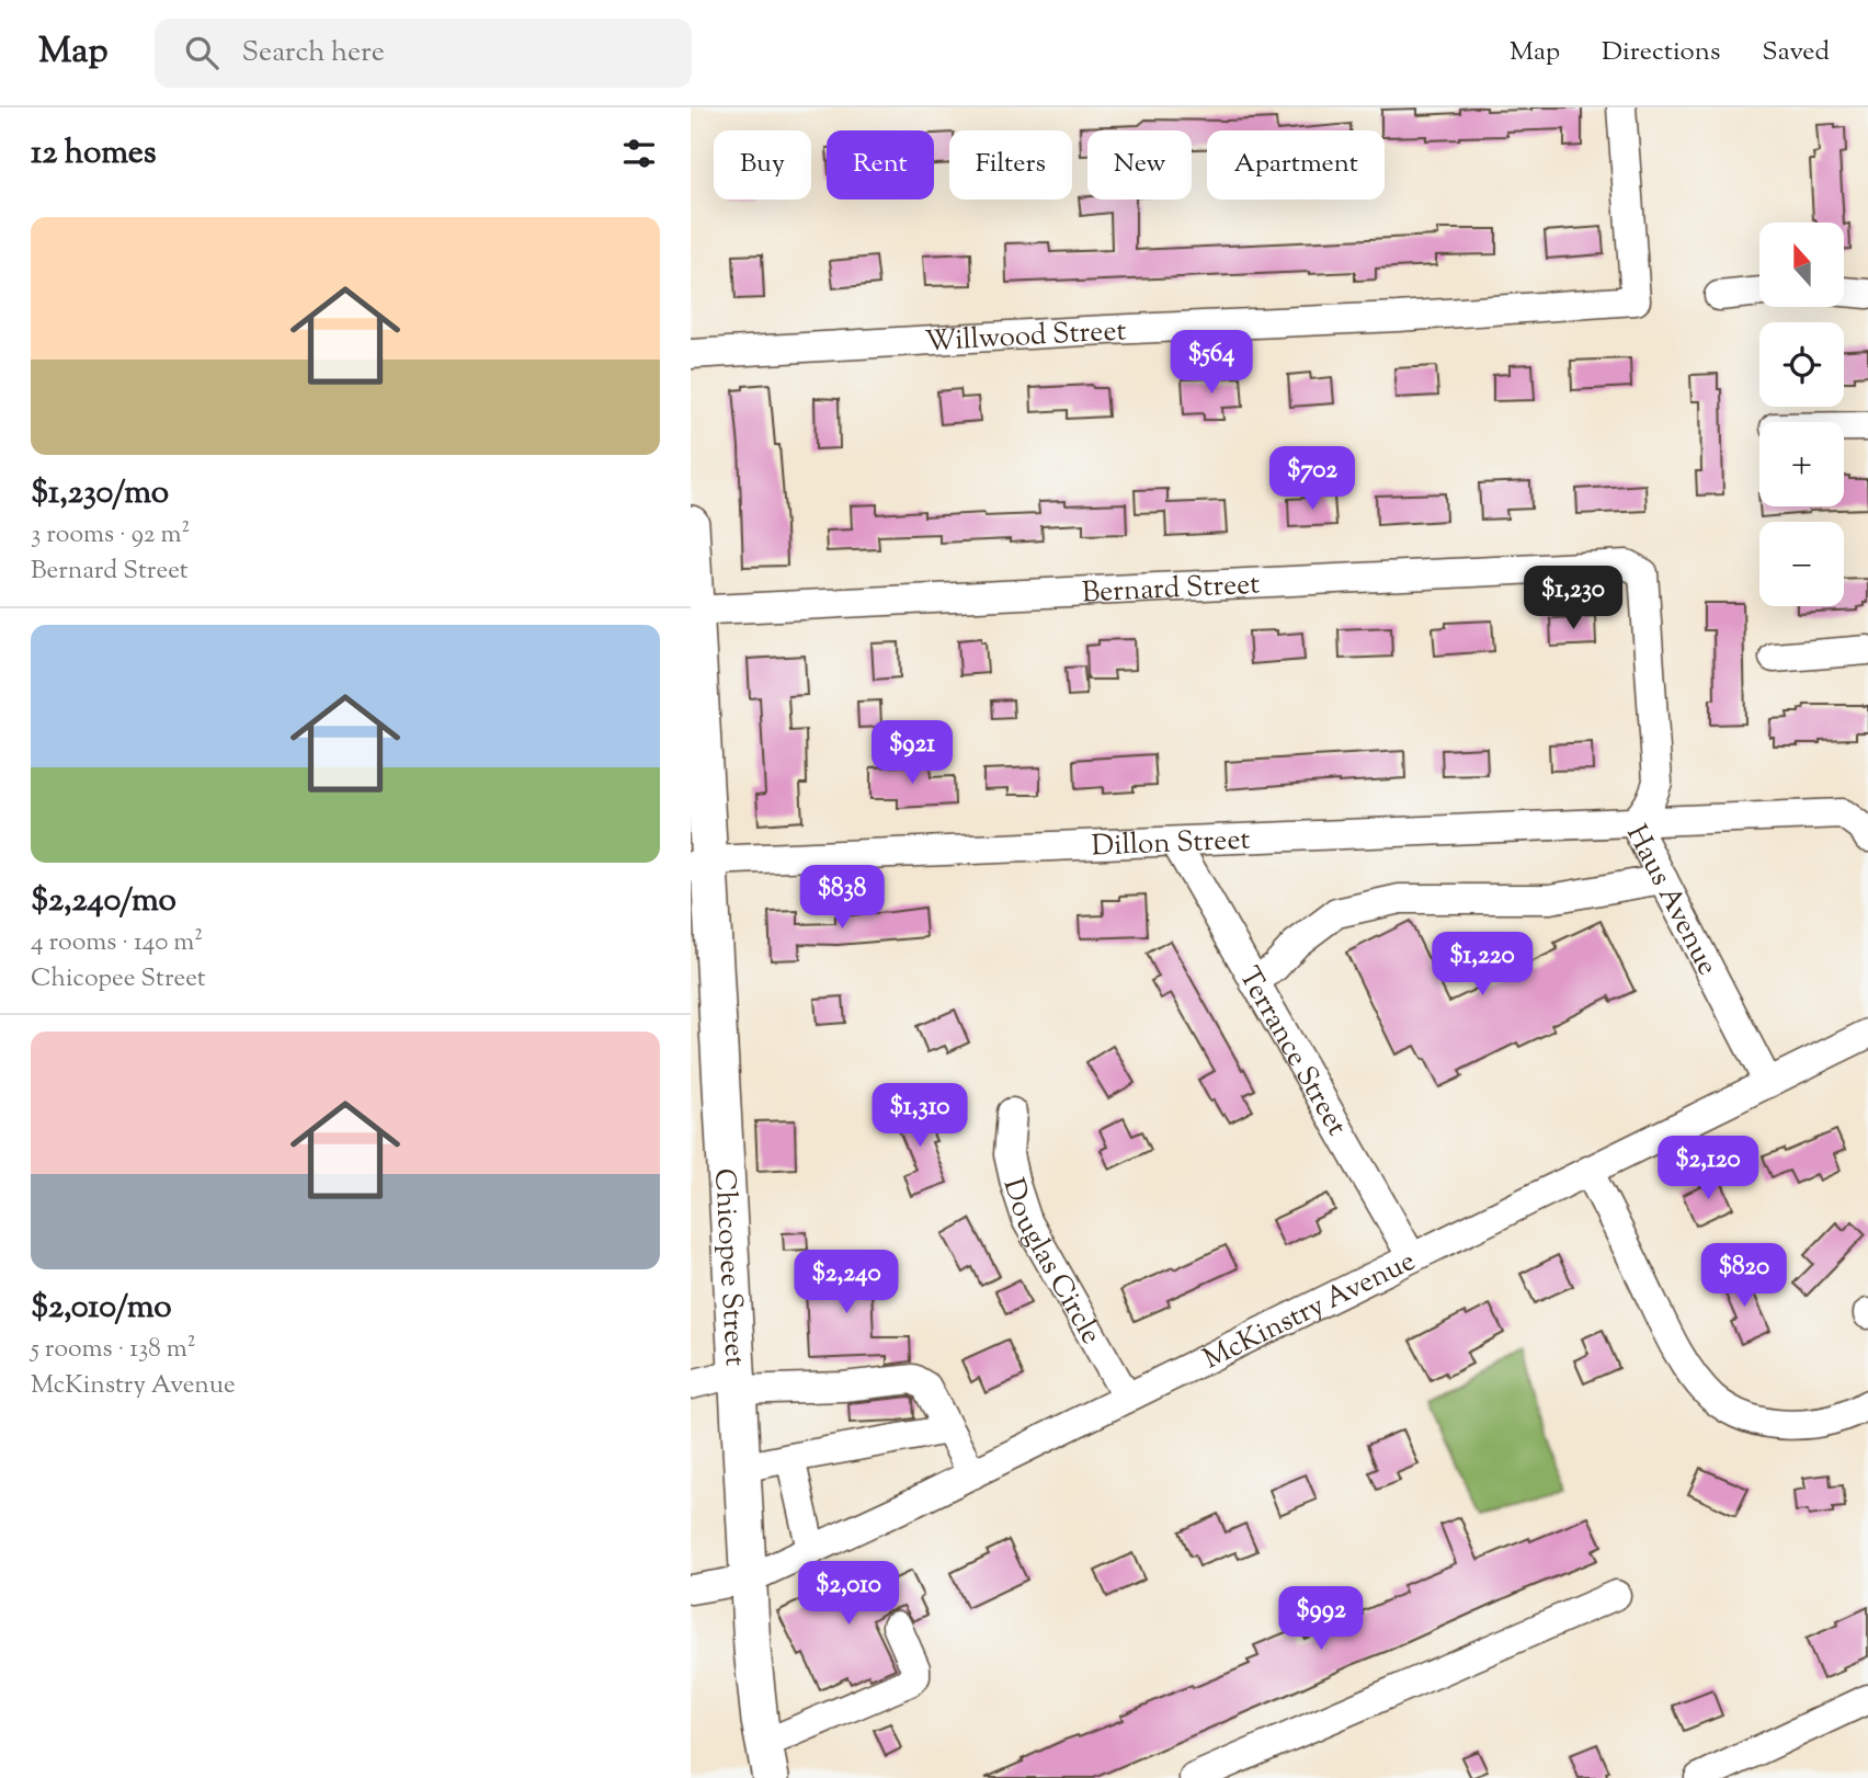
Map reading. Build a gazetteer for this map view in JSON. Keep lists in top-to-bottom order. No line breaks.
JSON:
{"streets":{"main road":["Chicopee Street"],"street":["Willwood Street","Bernard Street","Dillon Street","Haus Avenue","Terrance Street","Douglas Circle","McKinstry Avenue"]},"crossings":[["Bernard Street","Haus Avenue"],["Bernard Street","Chicopee Street"],["Dillon Street","Haus Avenue"],["Dillon Street","Terrance Street"],["Dillon Street","Chicopee Street"],["Haus Avenue","McKinstry Avenue"],["Terrance Street","McKinstry Avenue"],["Douglas Circle","McKinstry Avenue"],["Chicopee Street","McKinstry Avenue"]],"north":"top","page":{"header":"Map","search":"Search here","nav":["Map","Directions","Saved"],"heading":"12 homes","chip":["Buy","Rent","Filters","New","Apartment"],"list":[{"name":"$1,230/mo","note":"3 rooms · 92 m² · Bernard Street"},{"name":"$2,240/mo","note":"4 rooms · 140 m² · Chicopee Street"},{"name":"$2,010/mo","note":"5 rooms · 138 m² · McKinstry Avenue"}],"map_buttons":["+","−"],"price":["$564","$702","$1,230","$921","$838","$1,220","$1,310","$2,120","$820","$2,240","$2,010","$992"]}}
